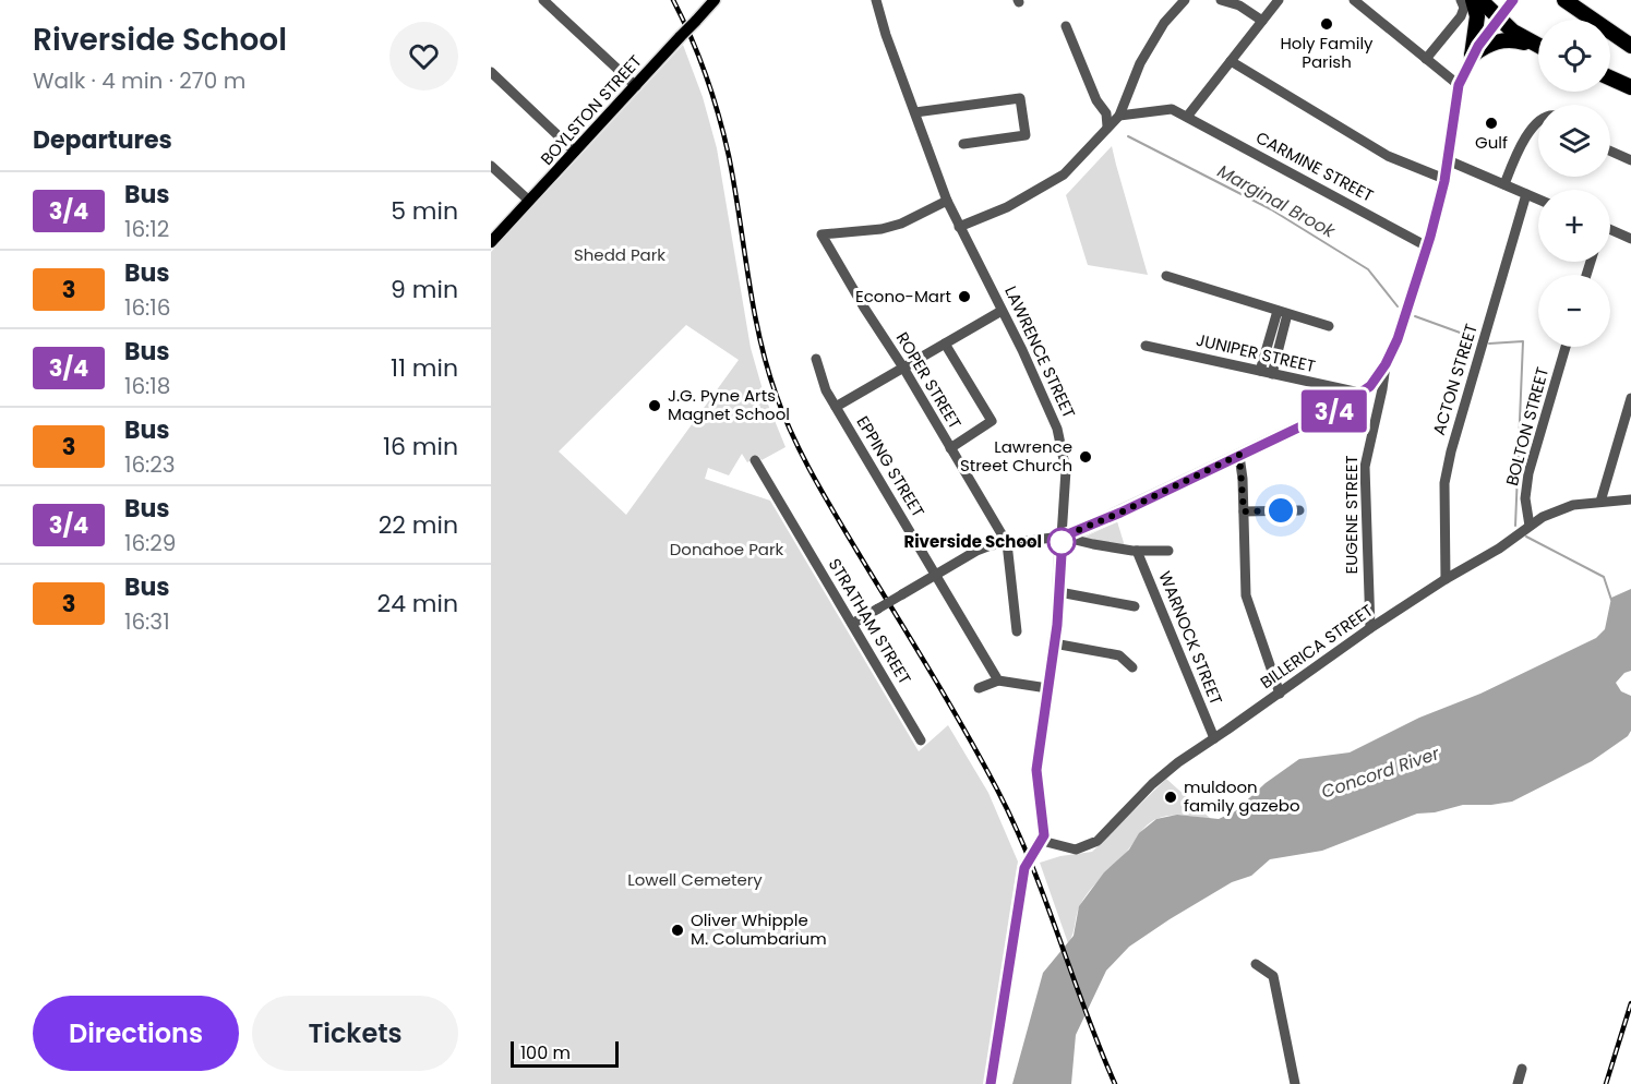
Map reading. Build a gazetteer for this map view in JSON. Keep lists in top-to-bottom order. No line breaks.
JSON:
{"streets":{"main road":["BOYLSTON STREET","LAWRENCE STREET"],"street":["CARMINE STREET","JUNIPER STREET","ACTON STREET","ROPER STREET","BOLTON STREET","EPPING STREET","EUGENE STREET","STRATHAM STREET","WARNOCK STREET","BILLERICA STREET"]},"crossings":[["LAWRENCE STREET","ROPER STREET"],["LAWRENCE STREET","BILLERICA STREET"],["ACTON STREET","BILLERICA STREET"],["BOLTON STREET","BILLERICA STREET"],["EUGENE STREET","BILLERICA STREET"],["WARNOCK STREET","BILLERICA STREET"]],"water":["Marginal Brook","Concord River"],"parks":["Shedd Park","Donahoe Park","Lowell Cemetery"],"places":["Holy Family Parish","Gulf","Econo-Mart","J.G. Pyne Arts Magnet School","Lawrence Street Church","Riverside School","muldoon family gazebo","Oliver Whipple M. Columbarium"],"lines":["bus line 3/4"],"scale_bar":"100 m","page":{"heading":[["Riverside School","Walk · 4 min · 270 m"],"Departures"],"on_map":"3/4","map_buttons":["+","−"],"list":[{"mark":"3/4","name":"Bus","note":"16:12","value":"5 min"},{"mark":"3","name":"Bus","note":"16:16","value":"9 min"},{"mark":"3/4","name":"Bus","note":"16:18","value":"11 min"},{"mark":"3","name":"Bus","note":"16:23","value":"16 min"},{"mark":"3/4","name":"Bus","note":"16:29","value":"22 min"},{"mark":"3","name":"Bus","note":"16:31","value":"24 min"}],"buttons":["Directions","Tickets"],"scale":"100 m"}}
